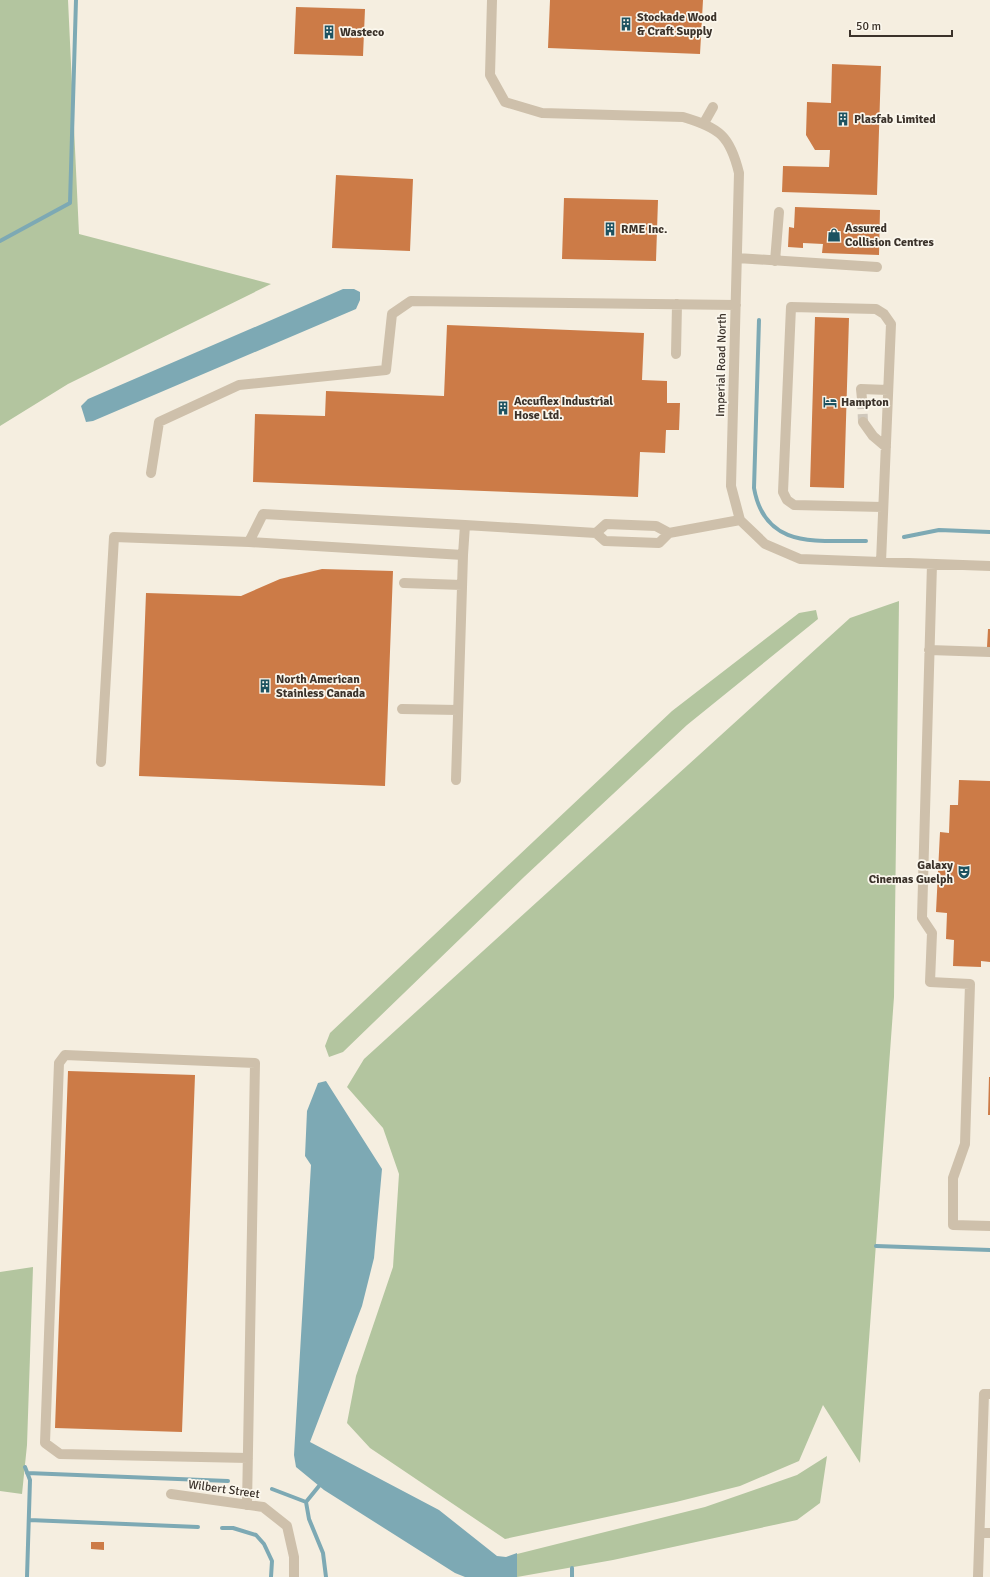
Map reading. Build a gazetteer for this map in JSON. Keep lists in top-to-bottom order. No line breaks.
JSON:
{"streets":{"street":["Imperial Road North","Wilbert Street"]},"places":{"building":["Stockade Wood & Craft Supply","Wasteco","Plasfab Limited","RME Inc.","Accuflex Industrial Hose Ltd.","North American Stainless Canada"],"shop":["Assured Collision Centres"],"hotel":["Hampton"],"theatre":["Galaxy Cinemas Guelph"]},"scale_bar":"50 m"}
